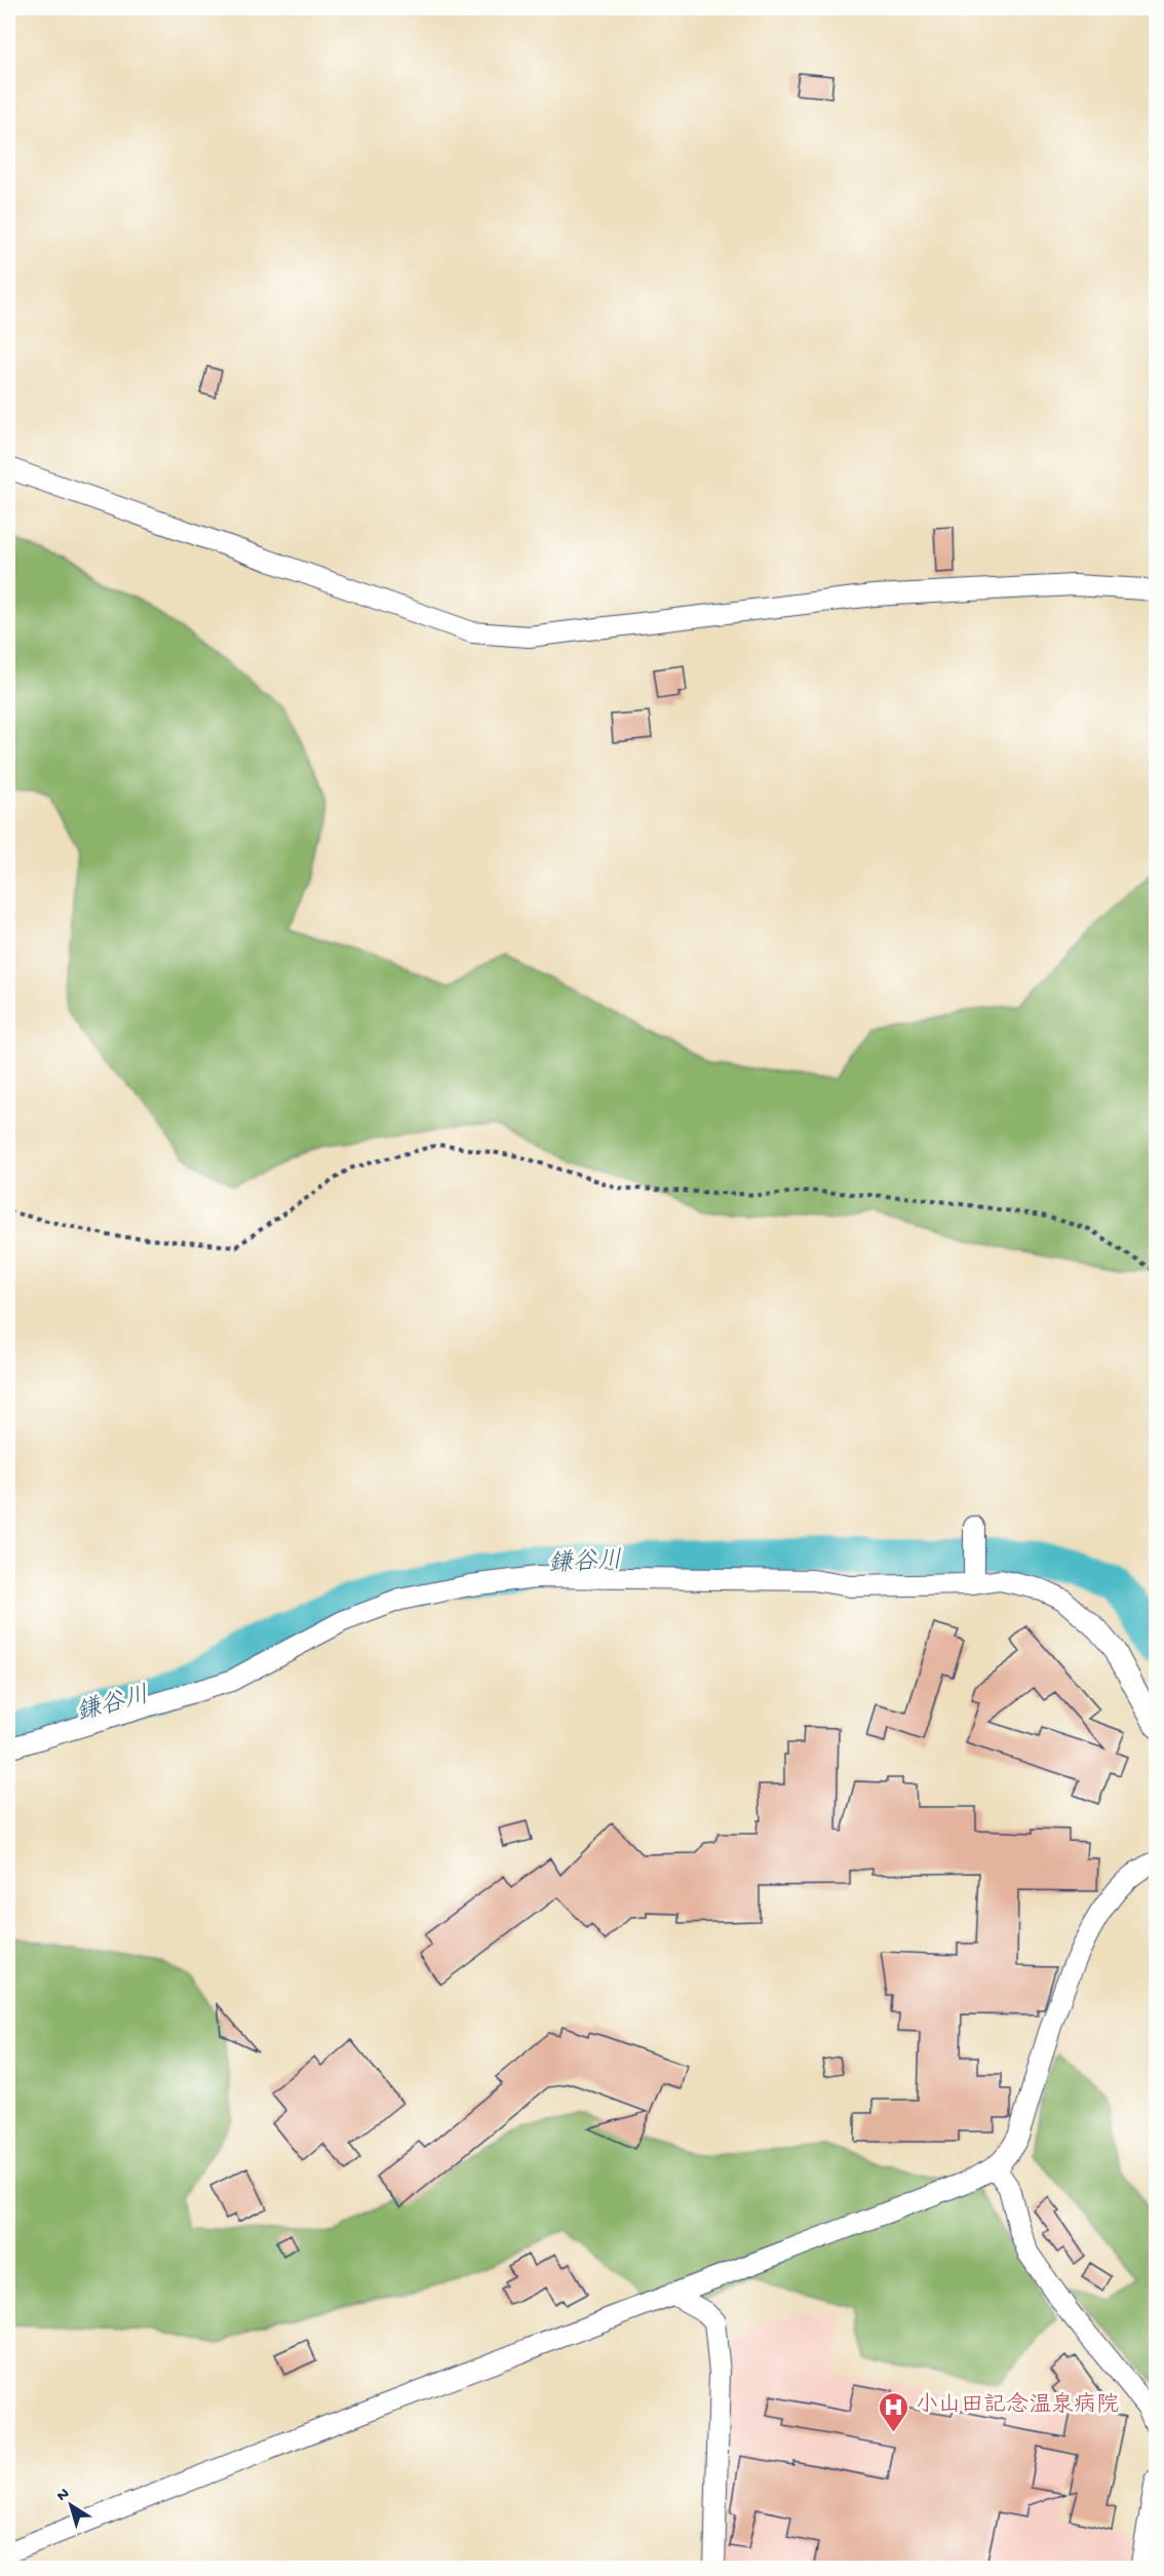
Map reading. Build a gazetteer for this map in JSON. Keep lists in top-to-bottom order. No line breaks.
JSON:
{"water":["鎌谷川"],"places":{"hospital":["小山田記念温泉病院"]},"north":"top left"}
